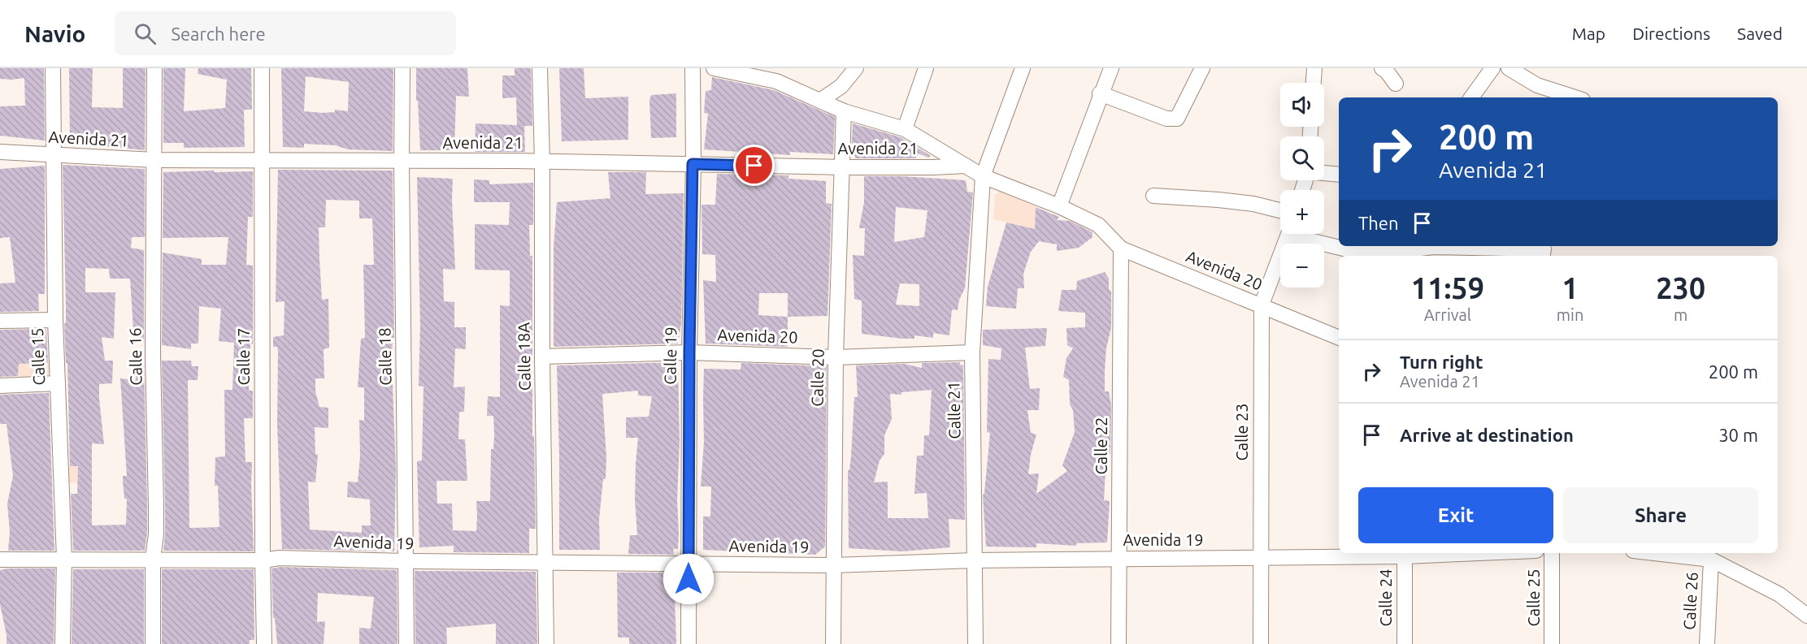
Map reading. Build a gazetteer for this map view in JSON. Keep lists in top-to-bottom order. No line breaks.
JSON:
{"streets":{"street":["Avenida 21","Avenida 20","Calle 19","Calle 15","Calle 16","Calle 17","Calle 18","Calle 18A","Calle 20","Calle 21","Calle 23","Calle 22","Avenida 19","Calle 24","Calle 25","Calle 26"]},"crossings":[["Avenida 21","Calle 19"],["Avenida 21","Calle 15"],["Avenida 21","Calle 16"],["Avenida 21","Calle 17"],["Avenida 21","Calle 18"],["Avenida 21","Calle 18A"],["Avenida 21","Calle 20"],["Avenida 20","Calle 19"],["Avenida 20","Calle 18A"],["Avenida 20","Calle 20"],["Avenida 20","Calle 21"],["Avenida 20","Calle 23"],["Avenida 20","Calle 22"],["Calle 19","Avenida 19"],["Calle 15","Avenida 19"],["Calle 16","Avenida 19"],["Calle 17","Avenida 19"],["Calle 18","Avenida 19"],["Calle 18A","Avenida 19"],["Calle 20","Avenida 19"],["Calle 21","Avenida 19"],["Calle 23","Avenida 19"],["Calle 22","Avenida 19"],["Avenida 19","Calle 24"]],"page":{"header":"Navio","search":"Search here","nav":["Map","Directions","Saved"],"map_buttons":["+","−"],"turn":["200 m","Avenida 21"],"then":"Then","eta":["11:59","Arrival","1","min","230","m"],"list":[{"name":"Turn right","note":"Avenida 21","value":"200 m"},{"name":"Arrive at destination","value":"30 m"}],"buttons":["Exit","Share"]}}
